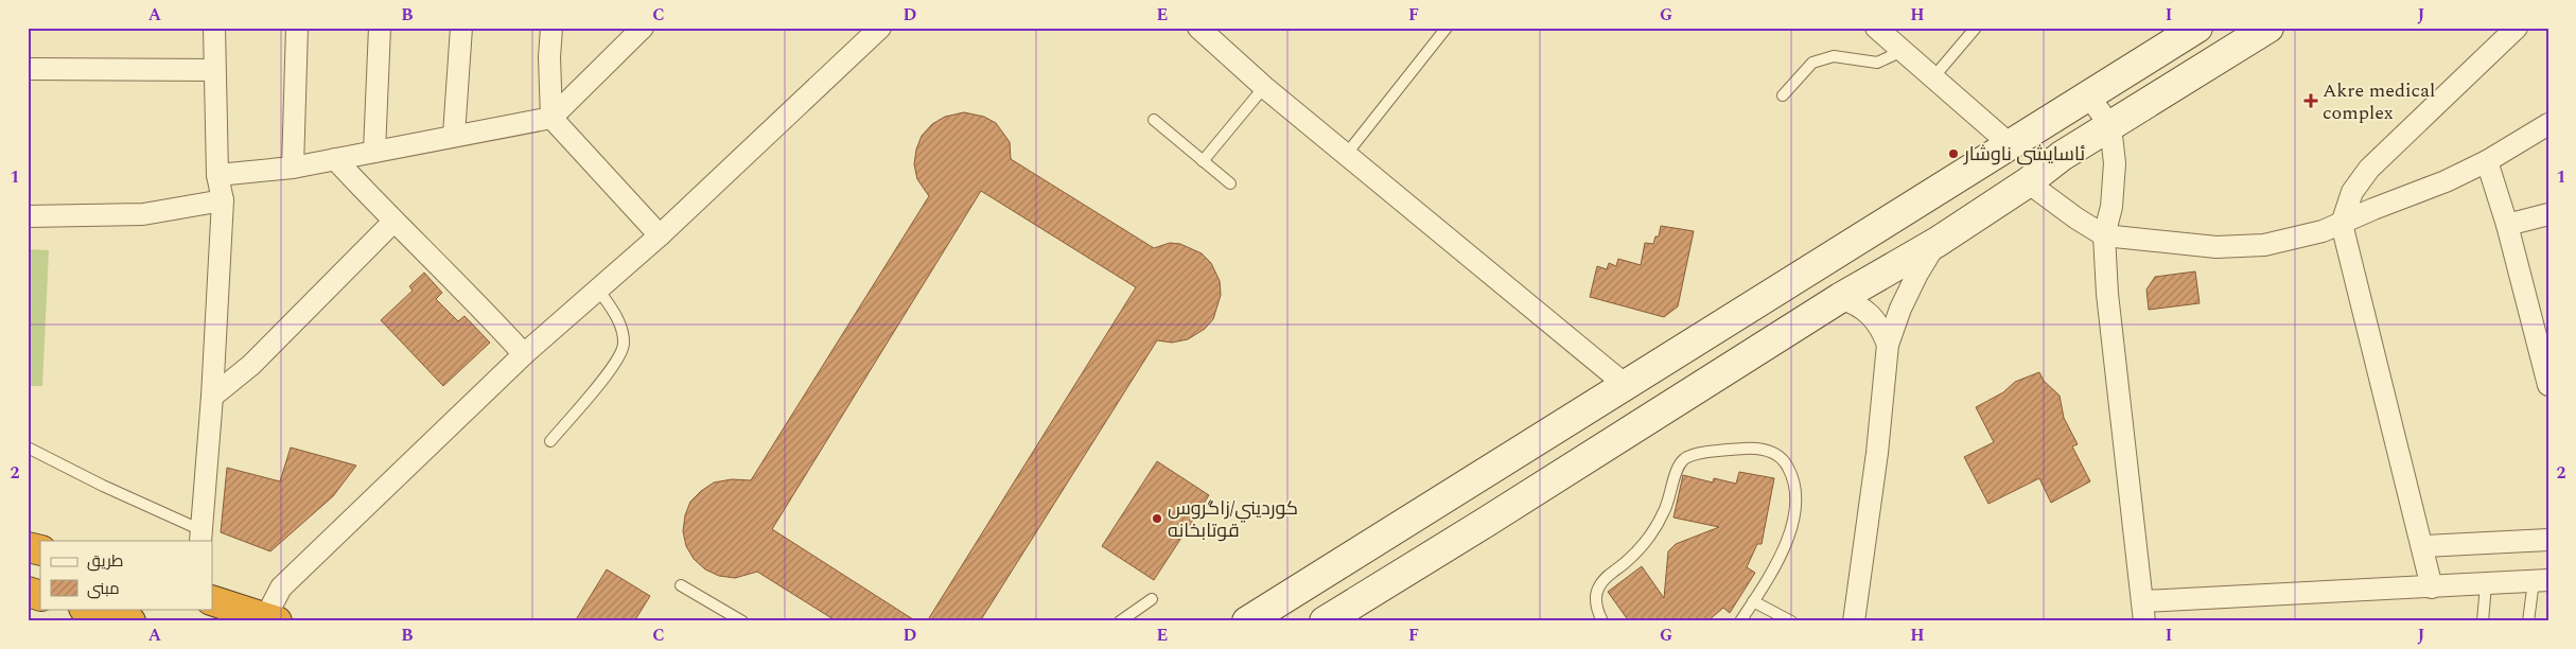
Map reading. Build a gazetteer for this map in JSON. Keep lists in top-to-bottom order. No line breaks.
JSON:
{"places":{"health":["Akre medical complex"],"other":["ئاسايشى ناوشار","كورديني/زاگروس قوتابخانه‌"]},"legend":["طريق","مبنى"],"grid":{"columns":["A","B","C","D","E","F","G","H","I","J"],"rows":["1","2"]}}
